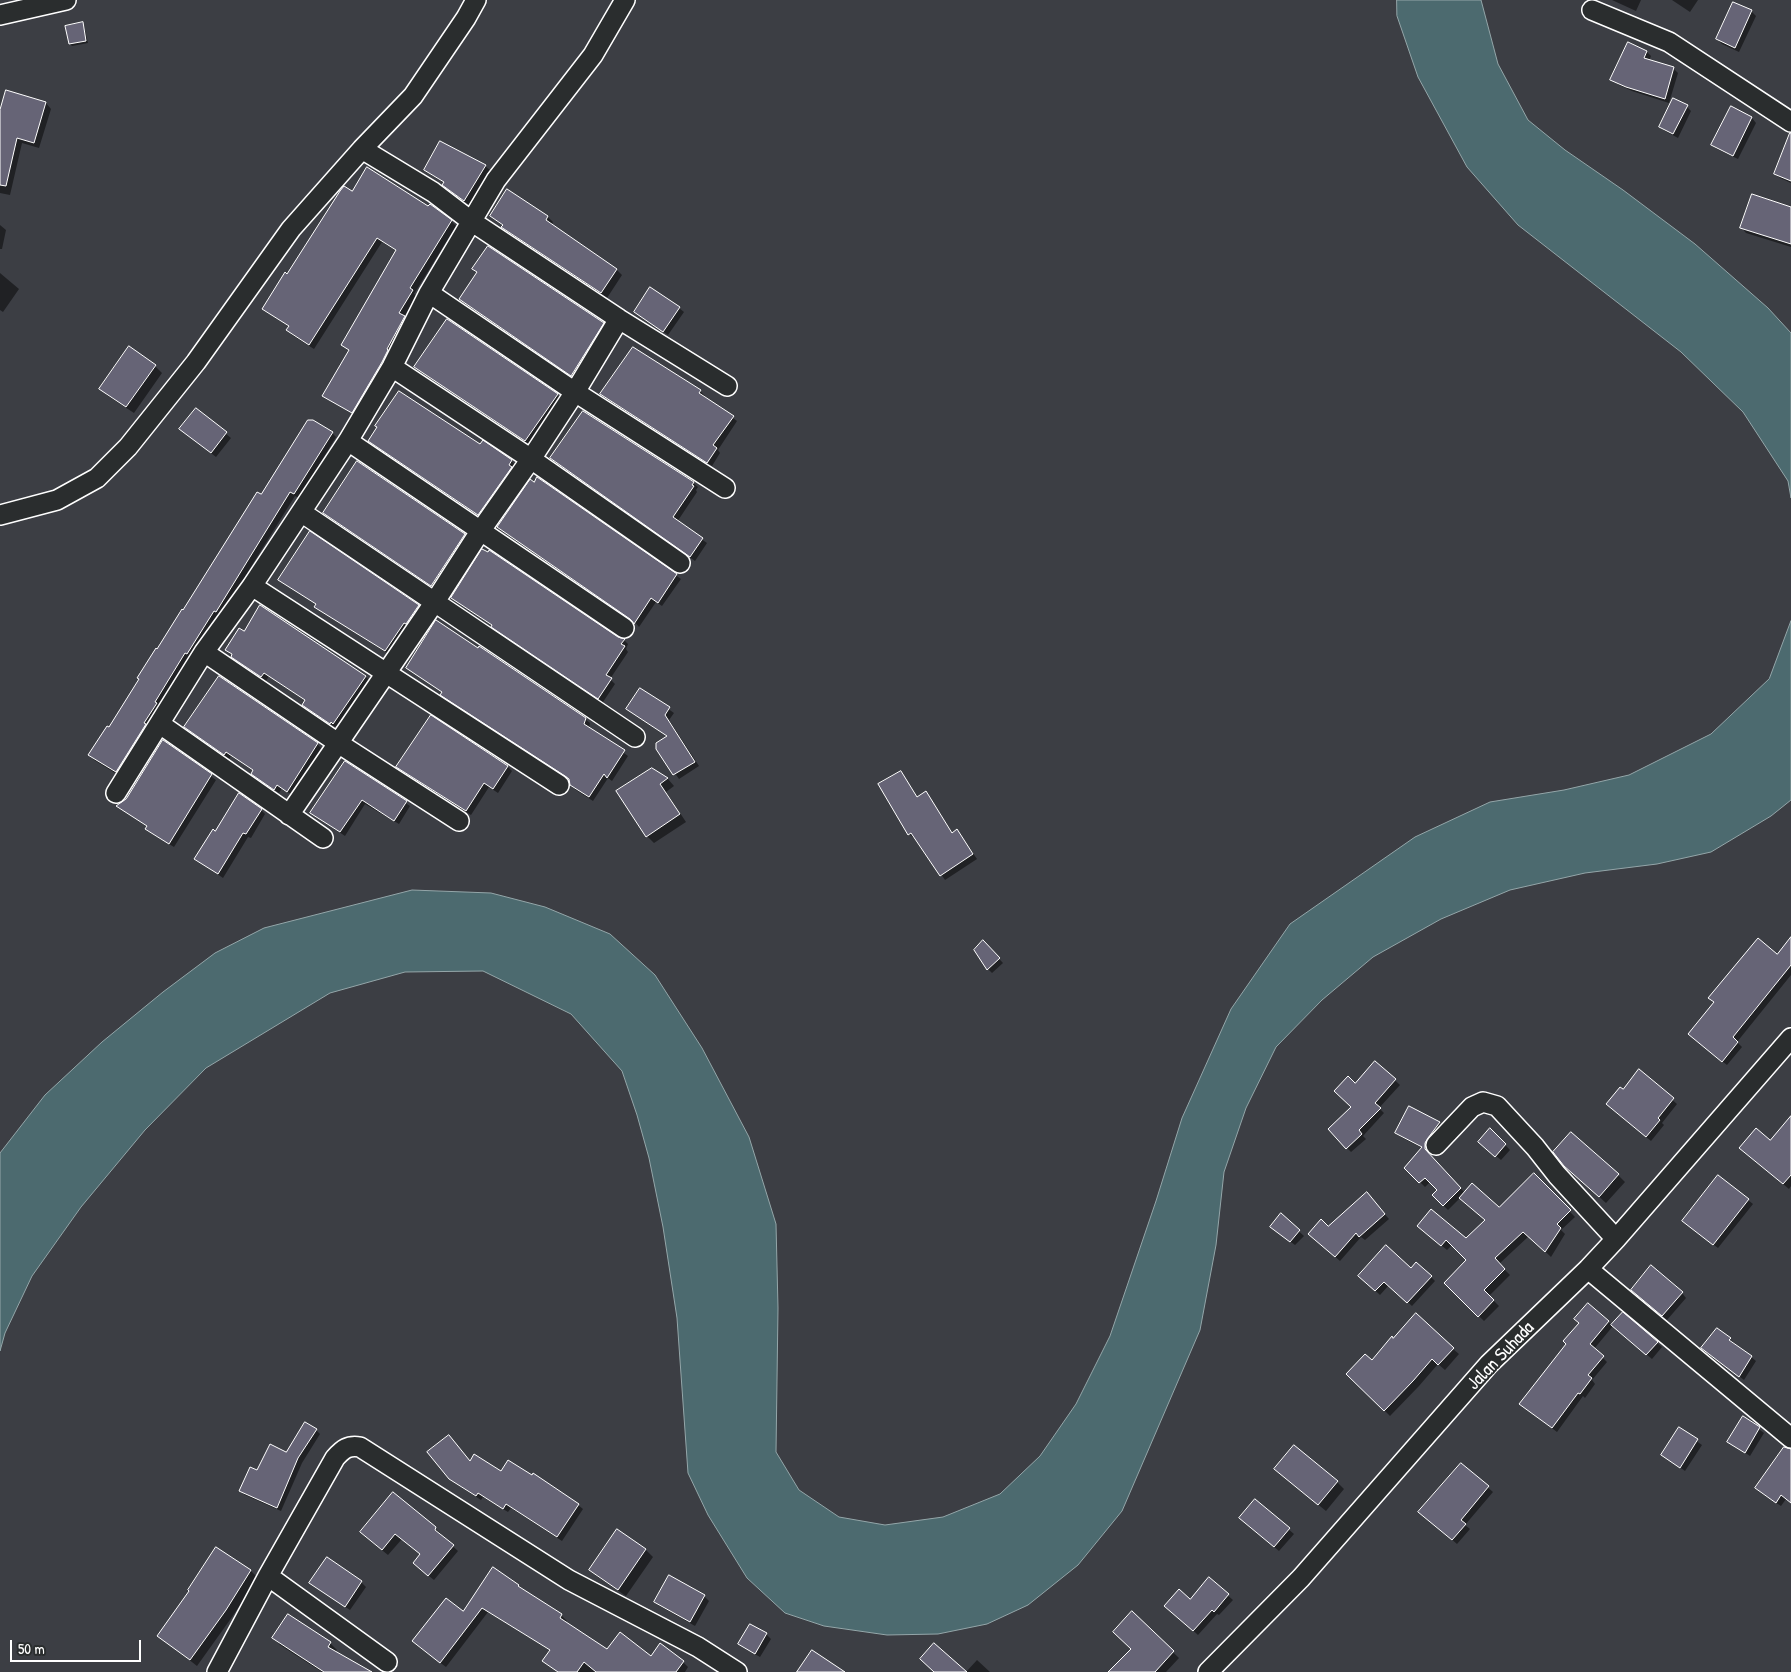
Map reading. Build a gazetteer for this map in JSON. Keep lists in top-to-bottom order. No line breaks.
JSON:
{"streets":{"street":["Jalan Suhada"]},"scale_bar":"50 m"}
